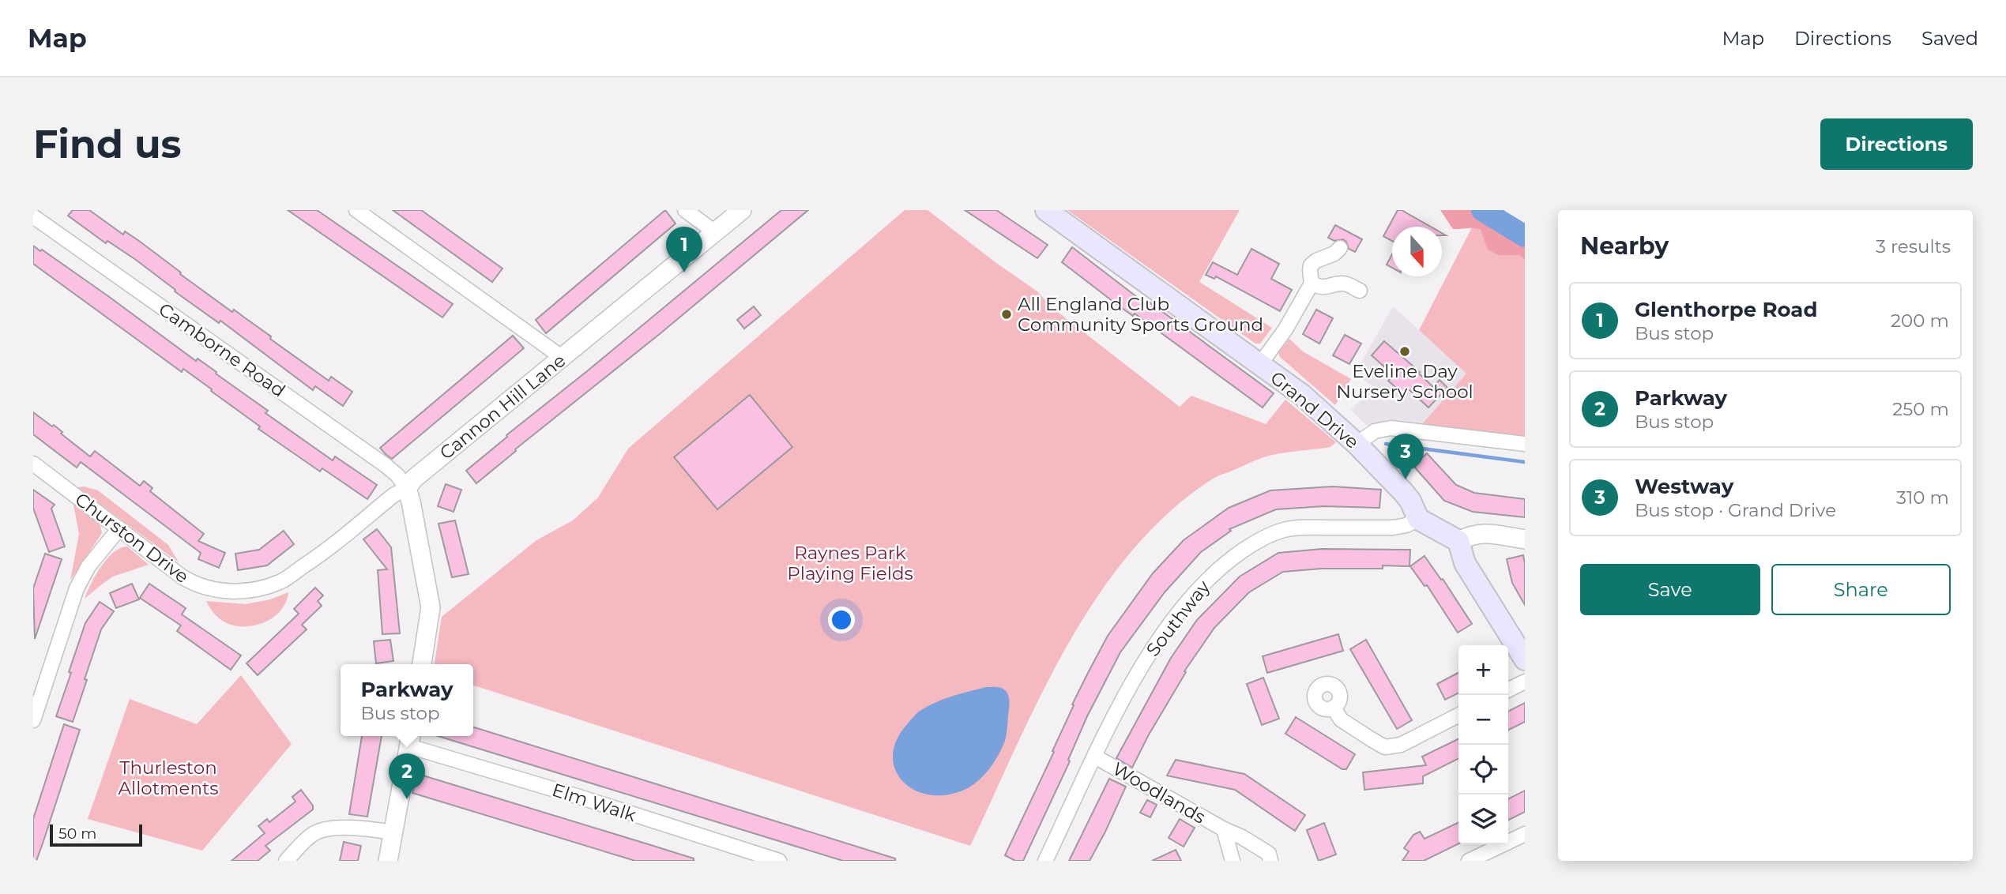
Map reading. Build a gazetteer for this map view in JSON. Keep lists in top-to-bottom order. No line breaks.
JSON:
{"streets":{"main road":["Grand Drive"],"street":["Camborne Road","Cannon Hill Lane","Churston Drive","Southway","Woodlands","Elm Walk"]},"crossings":[["Camborne Road","Cannon Hill Lane"],["Camborne Road","Churston Drive"],["Cannon Hill Lane","Churston Drive"],["Grand Drive","Southway"],["Southway","Woodlands"]],"parks":["Raynes Park Playing Fields","Thurleston Allotments"],"places":["All England Club Community Sports Ground","Eveline Day Nursery School"],"scale_bar":"50 m","north":"bottom","page":{"header":"Map","nav":["Map","Directions","Saved"],"buttons":["Directions",["Save","Share"]],"title":"Find us","heading":["Nearby","3 results"],"pins":["1","3","2"],"list":[{"mark":"1","name":"Glenthorpe Road","note":"Bus stop","value":"200 m"},{"mark":"2","name":"Parkway","note":"Bus stop","value":"250 m"},{"mark":"3","name":"Westway","note":"Bus stop · Grand Drive","value":"310 m"}],"map_buttons":["+","−"],"popup":["Parkway","Bus stop"],"scale":"50 m"}}
